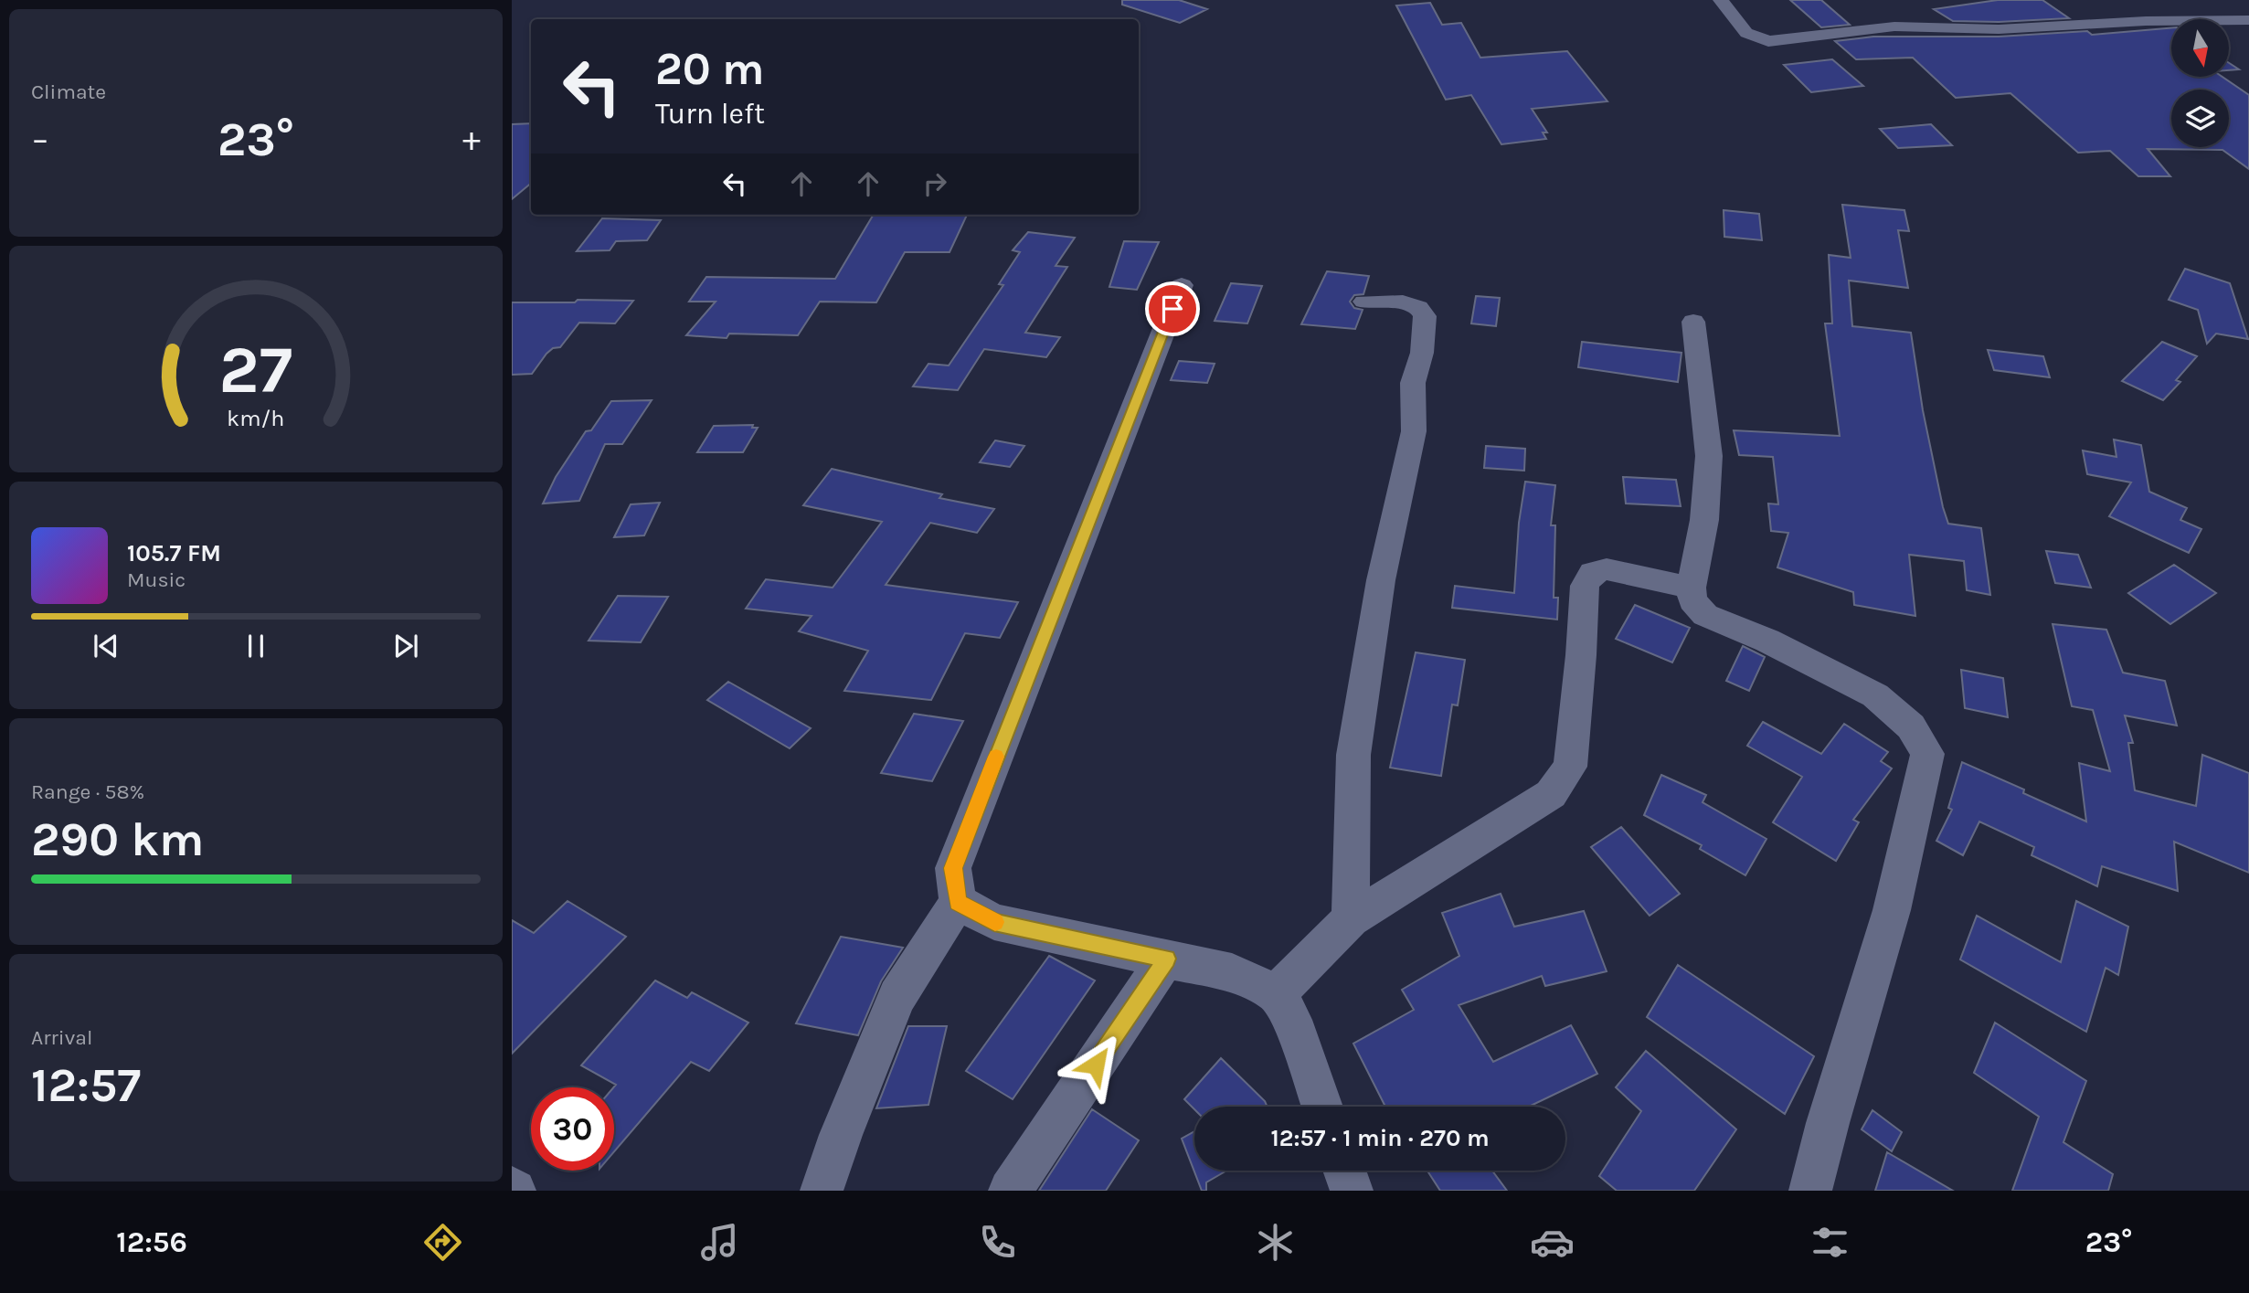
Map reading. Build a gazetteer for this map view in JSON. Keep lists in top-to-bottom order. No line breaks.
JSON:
{"north":"bottom","page":{"tile":["Climate",["Range · 58%","290 km"],["Arrival","12:57"]],"turn":["20 m","Turn left"],"heat":["−","23°","+"],"song":["105.7 FM","Music"],"limit":"30","trip":"12:57 · 1 min · 270 m","tabs":["12:56","23°"],"gauge":["27","km/h"]}}
